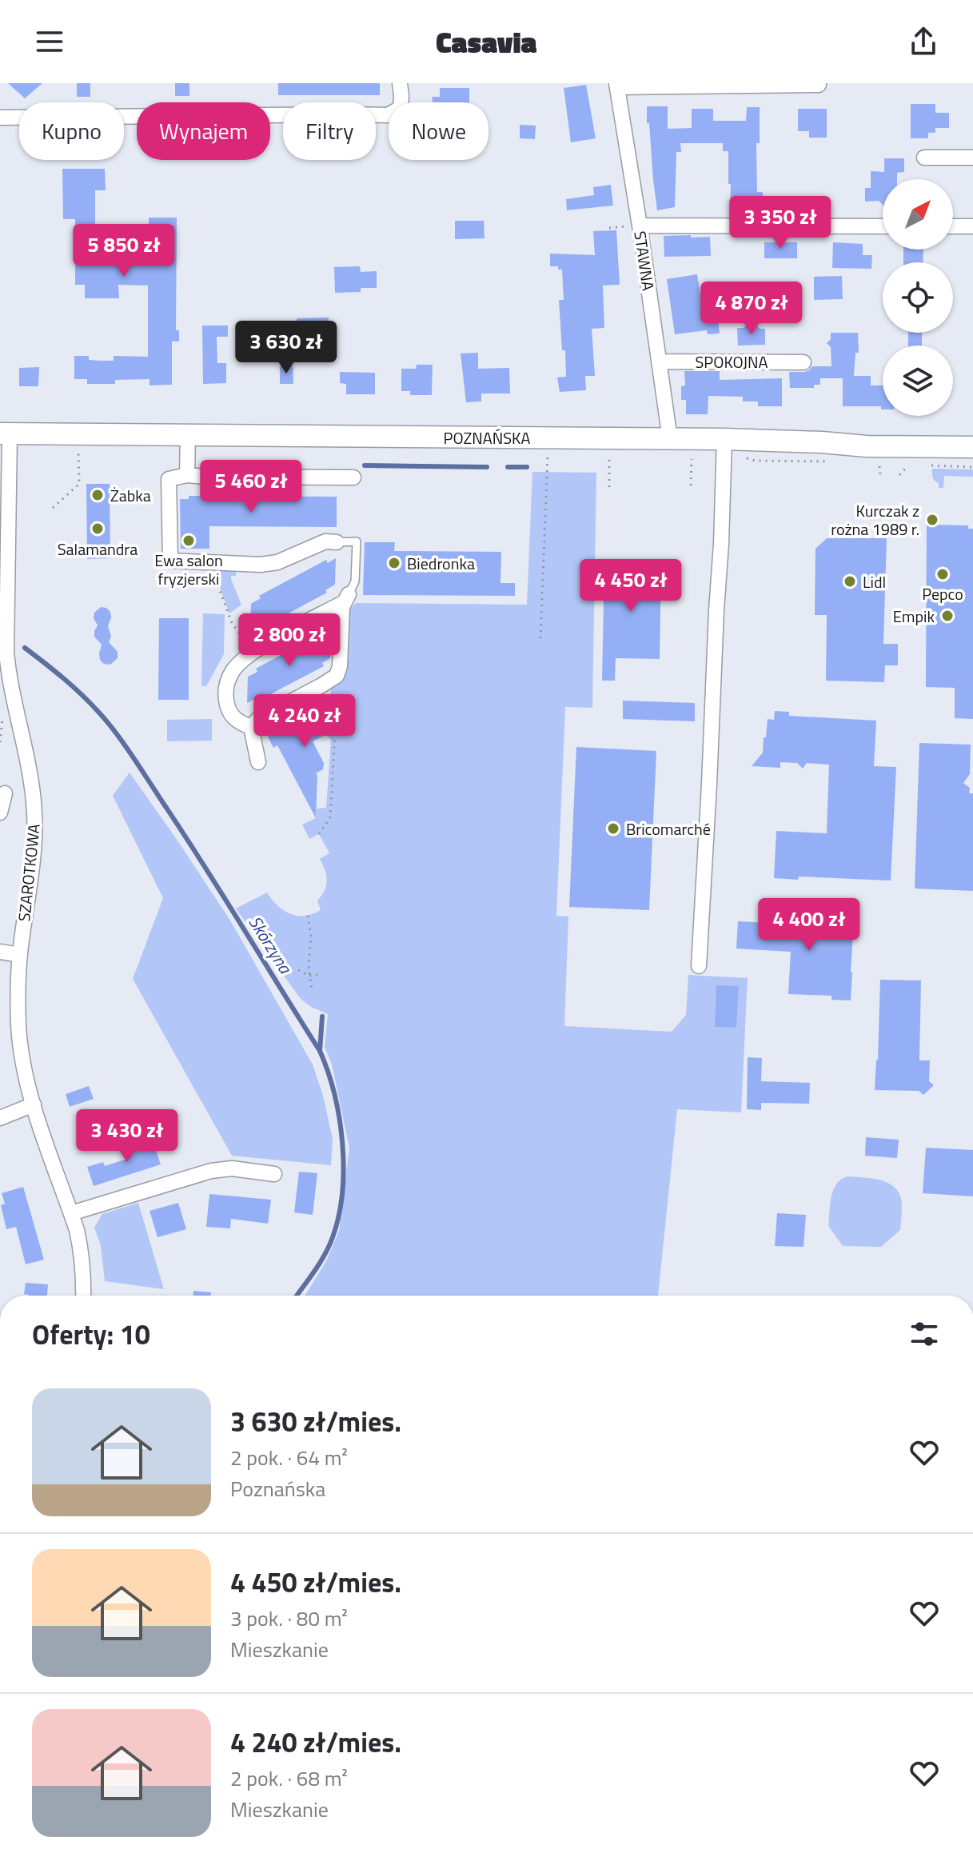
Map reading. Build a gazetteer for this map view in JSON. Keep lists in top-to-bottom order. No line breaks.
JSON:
{"streets":{"street":["STAWNA","SPOKOJNA","POZNAŃSKA","SZAROTKOWA"]},"crossings":[["STAWNA","SPOKOJNA"],["STAWNA","POZNAŃSKA"],["POZNAŃSKA","SZAROTKOWA"]],"water":["Skórzyna"],"places":["Żabka","Kurczak z rożna 1989 r.","Salamandra","Ewa salon fryzjerski","Biedronka","Pepco","Lidl","Empik","Bricomarché"],"north":"top right","page":{"header":"Casavia","chip":["Kupno","Wynajem","Filtry","Nowe"],"price":["3 350 zł","5 850 zł","4 870 zł","3 630 zł","5 460 zł","4 450 zł","2 800 zł","4 240 zł","4 400 zł","3 430 zł"],"heading":"Oferty: 10","list":[{"name":"3 630 zł/mies.","note":"2 pok. · 64 m² · Poznańska"},{"name":"4 450 zł/mies.","note":"3 pok. · 80 m² · Mieszkanie"},{"name":"4 240 zł/mies.","note":"2 pok. · 68 m² · Mieszkanie"}]}}
